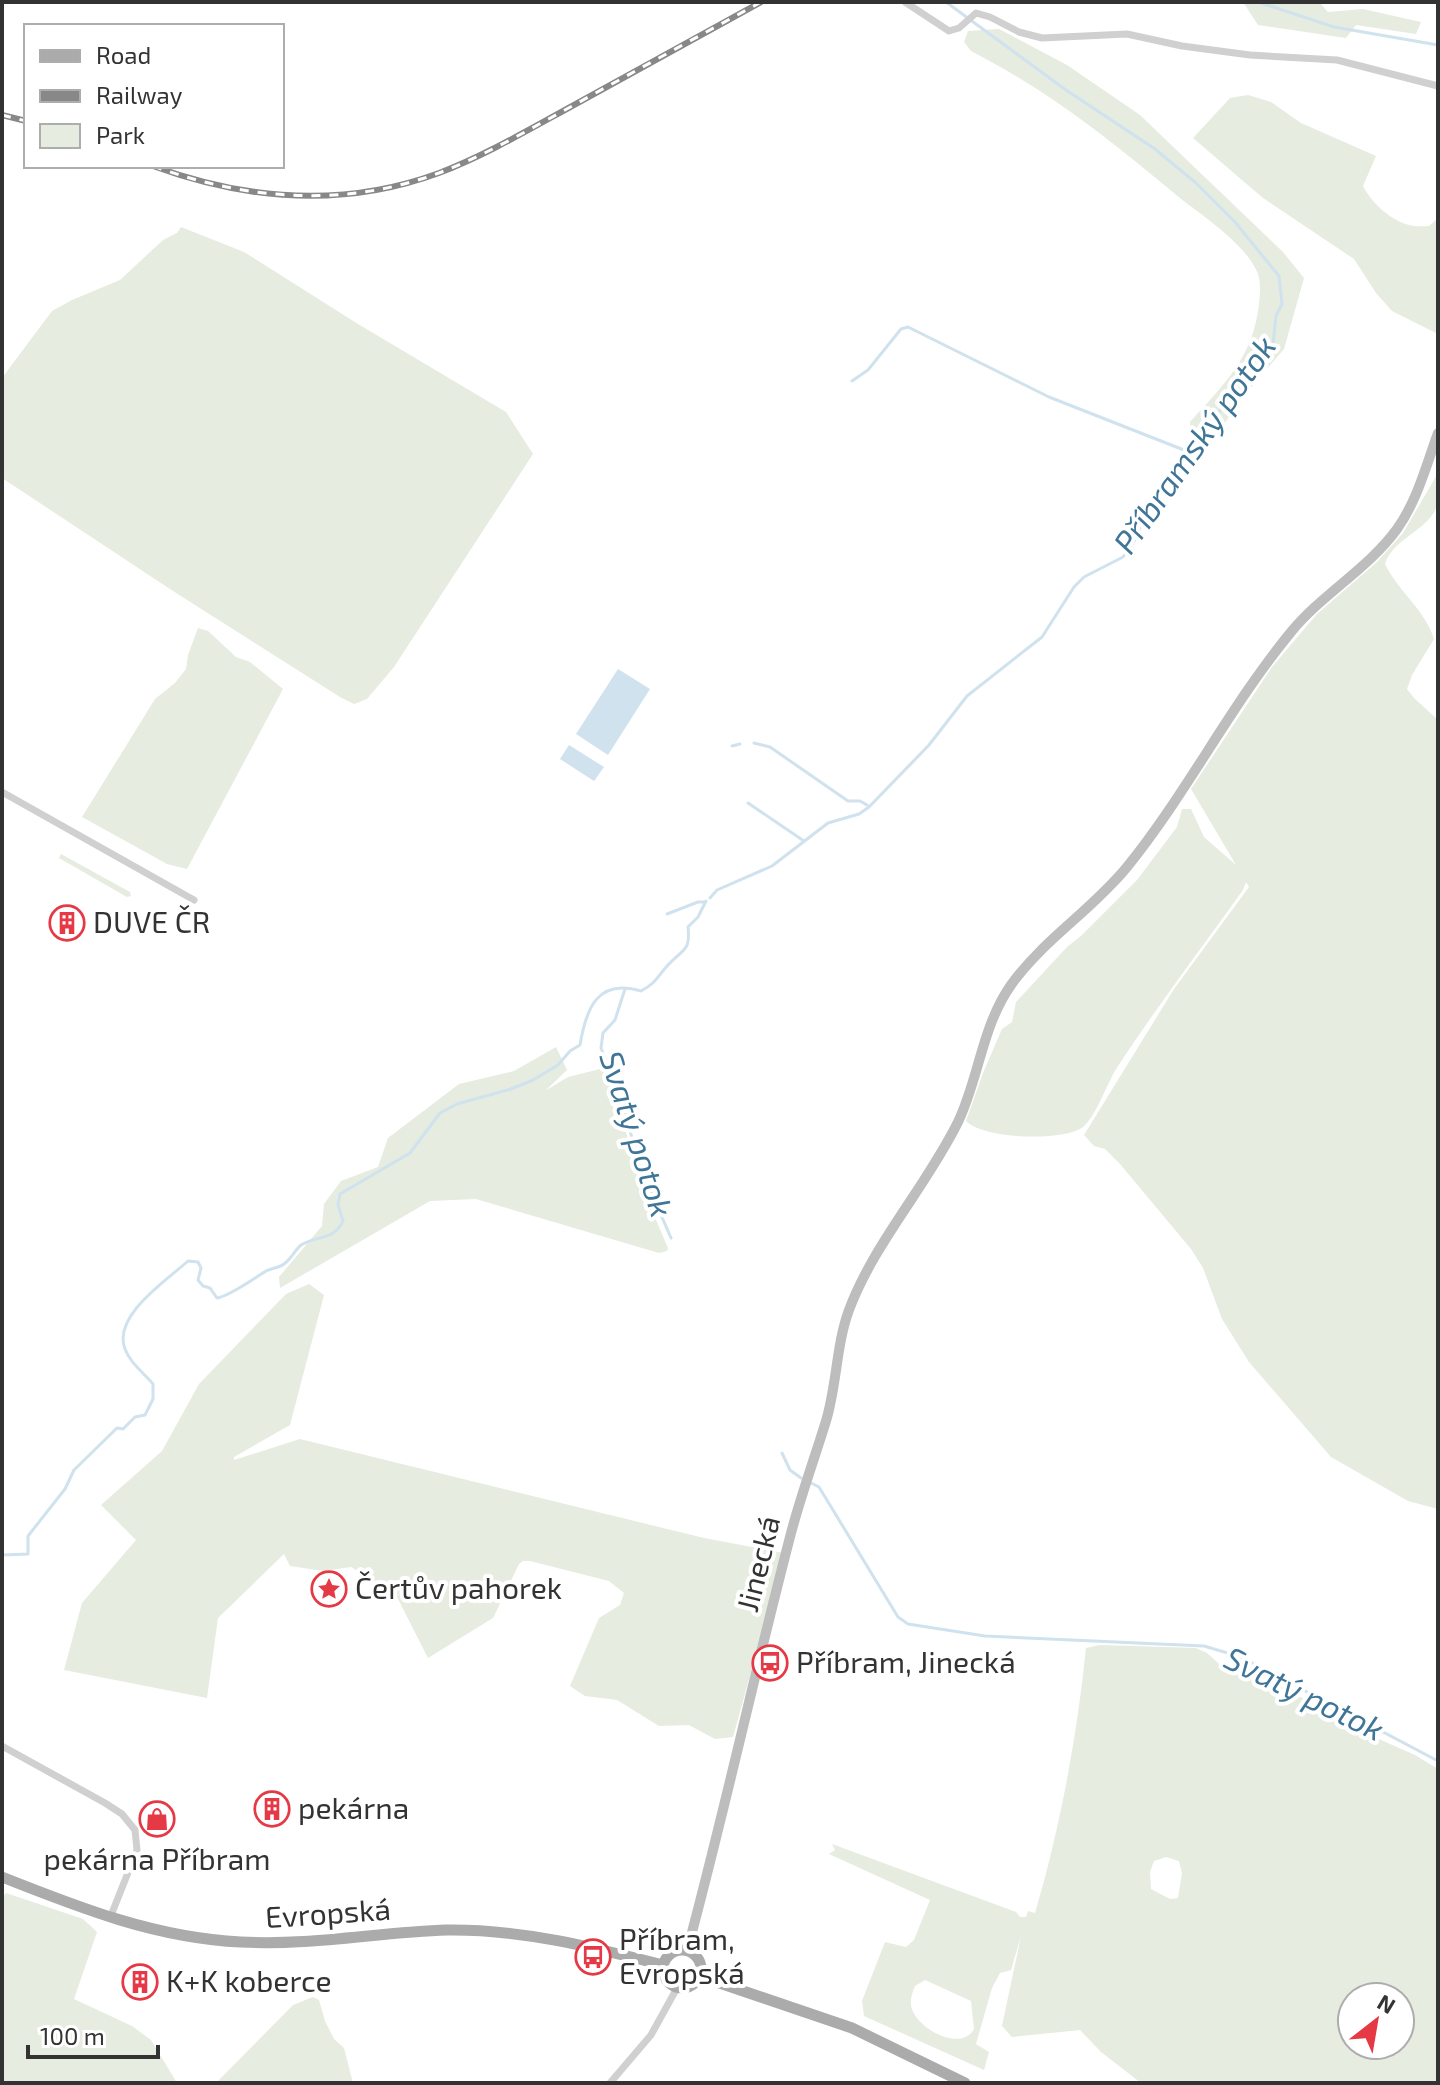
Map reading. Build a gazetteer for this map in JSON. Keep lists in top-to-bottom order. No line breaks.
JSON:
{"streets":{"main road":["Jinecká","Evropská"]},"crossings":[["Jinecká","Evropská"]],"water":["Příbramský potok","Svatý potok"],"places":{"building":["DUVE ČR","pekárna","K+K koberce"],"place":["Čertův pahorek"],"bus stop":["Příbram, Jinecká","Příbram, Evropská"],"shop":["pekárna Příbram"]},"legend":["Road","Railway","Park"],"scale_bar":"100 m","north":"top right"}
